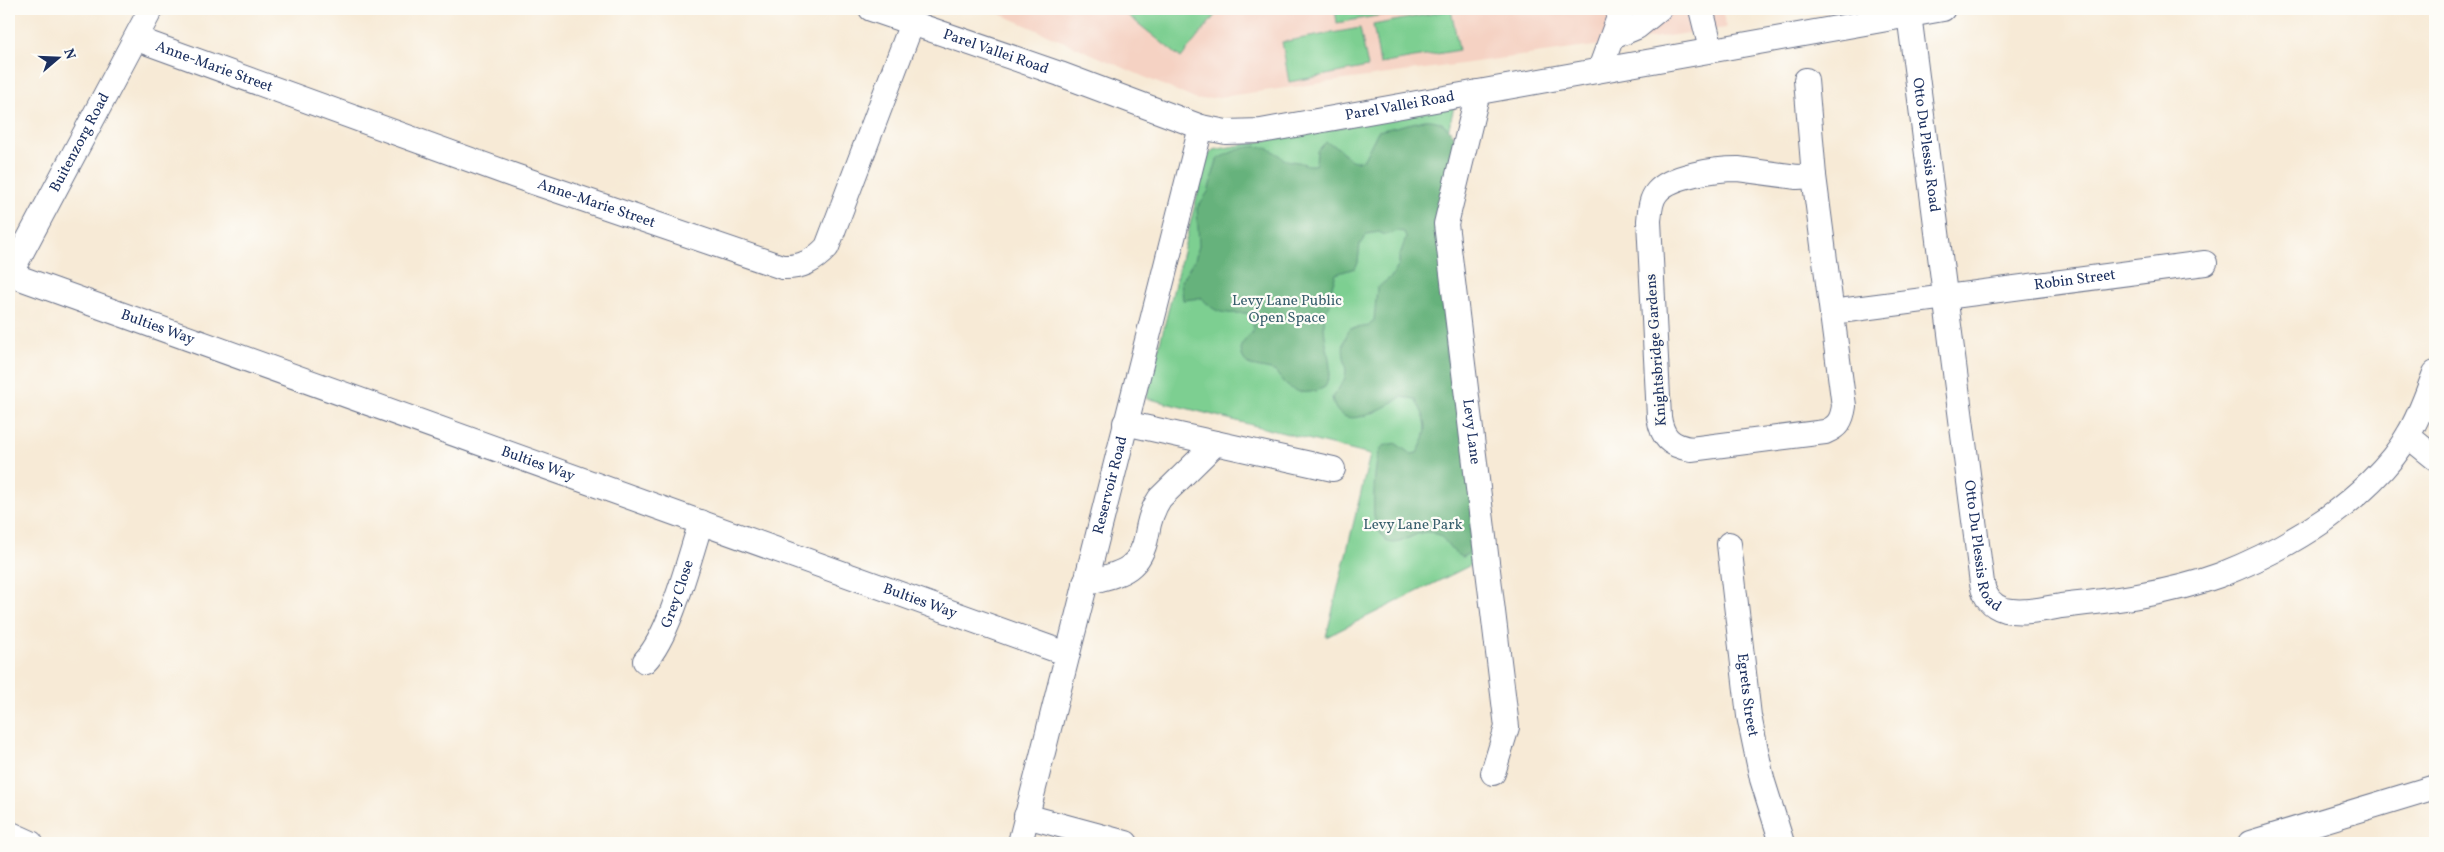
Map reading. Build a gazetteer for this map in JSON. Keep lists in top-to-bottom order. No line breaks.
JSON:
{"streets":{"street":["Parel Vallei Road","Anne-Marie Street","Buitenzorg Road","Otto Du Plessis Road","Robin Street","Bulties Way","Knightsbridge Gardens","Levy Lane","Reservoir Road","Grey Close","Egrets Street"]},"crossings":[["Parel Vallei Road","Anne-Marie Street"],["Parel Vallei Road","Otto Du Plessis Road"],["Parel Vallei Road","Levy Lane"],["Parel Vallei Road","Reservoir Road"],["Anne-Marie Street","Buitenzorg Road"],["Buitenzorg Road","Bulties Way"],["Otto Du Plessis Road","Robin Street"],["Bulties Way","Reservoir Road"],["Bulties Way","Grey Close"]],"parks":["Levy Lane Public Open Space","Levy Lane Park"],"north":"right"}
